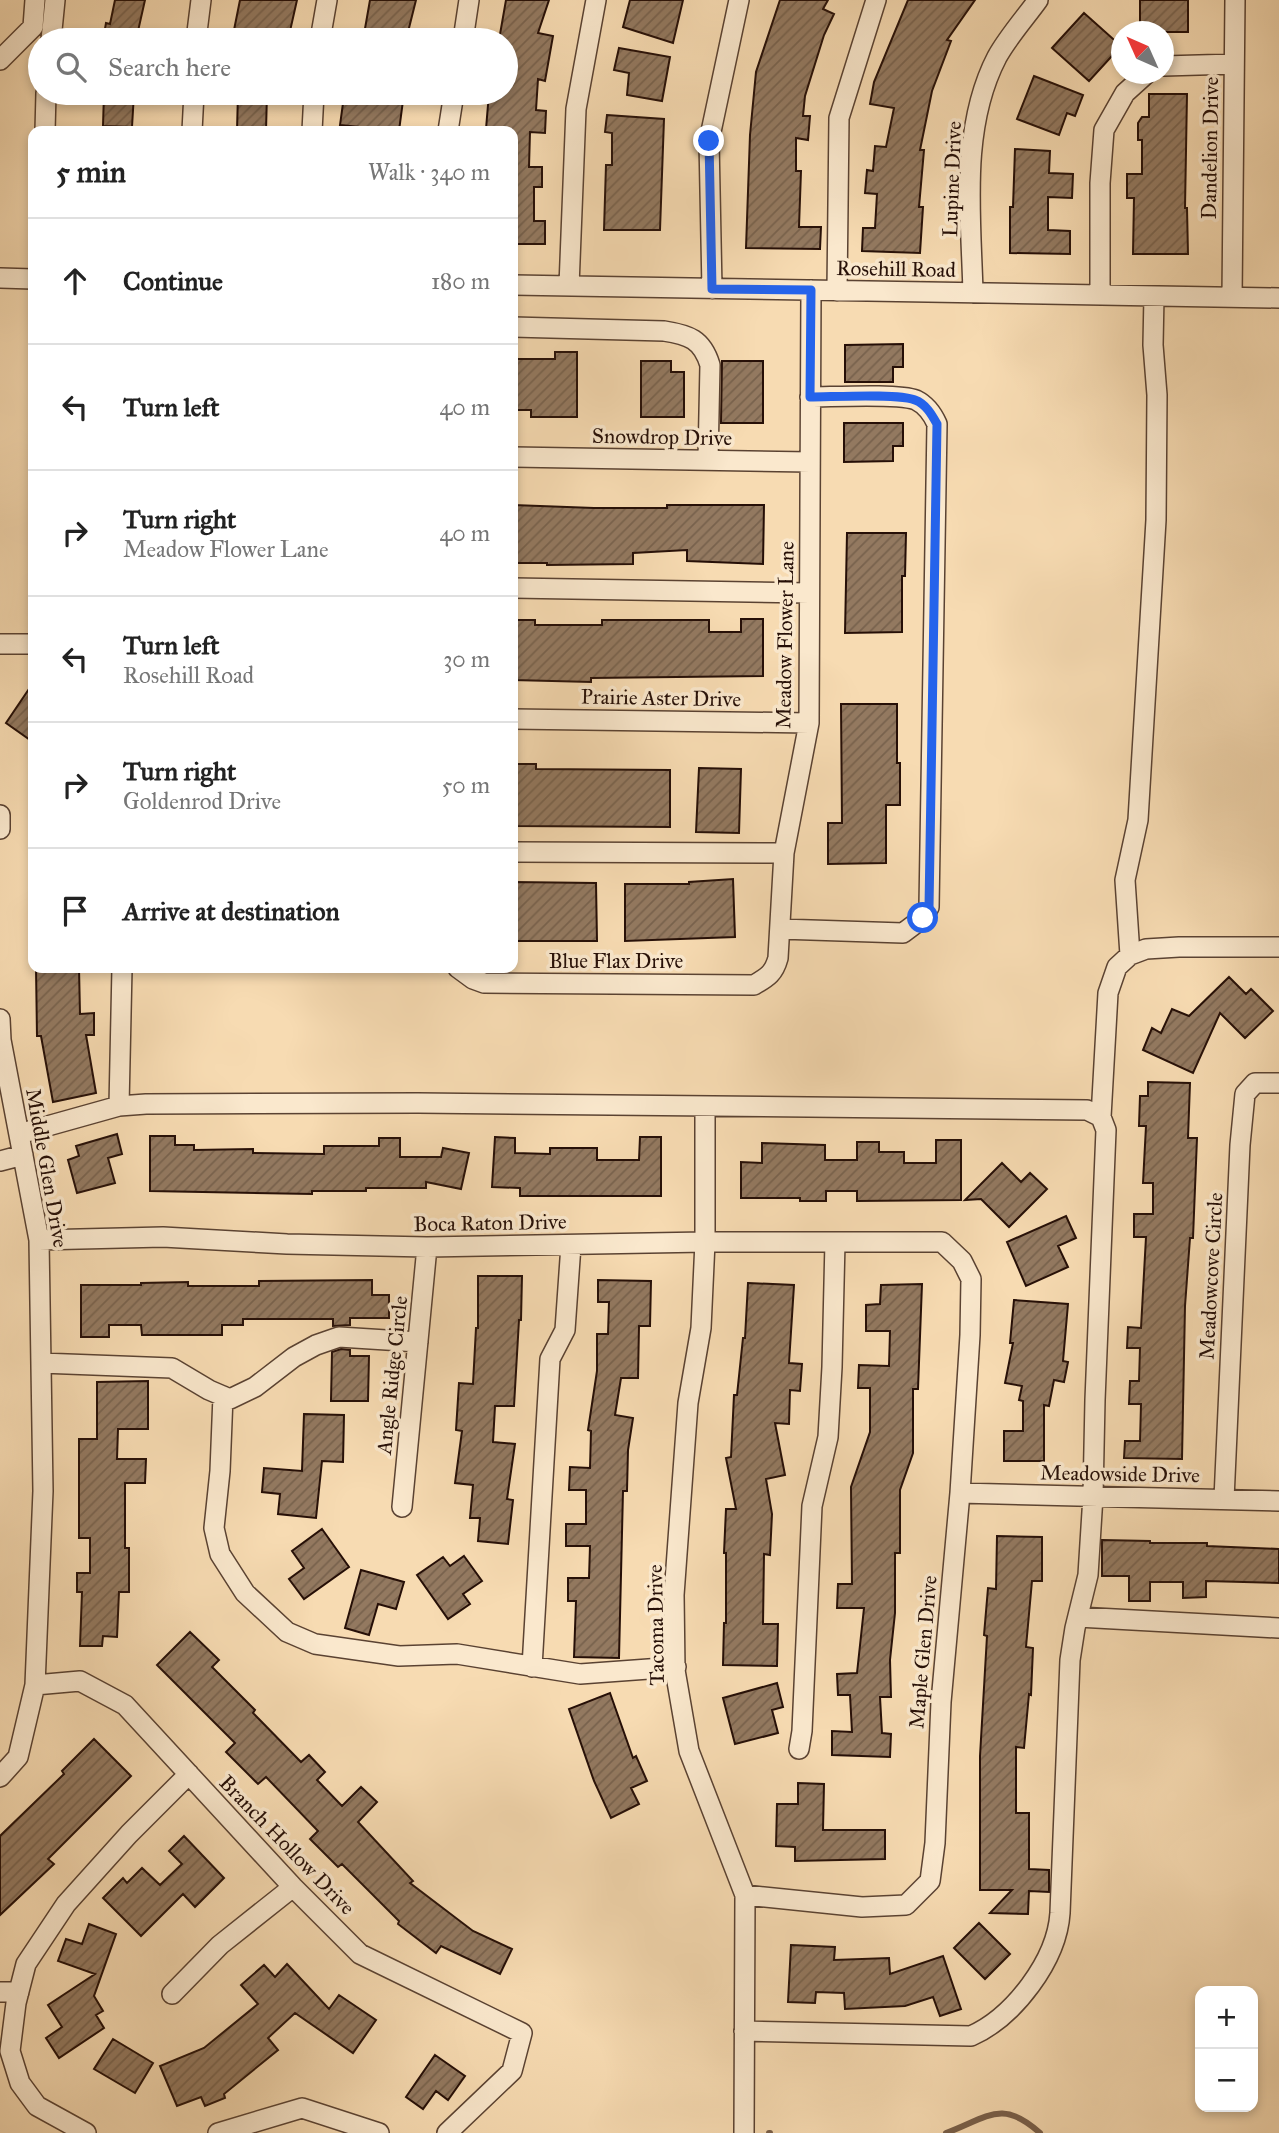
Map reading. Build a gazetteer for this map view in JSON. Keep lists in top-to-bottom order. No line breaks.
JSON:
{"streets":{"street":["Dandelion Drive","Lupine Drive","Rosehill Road","Snowdrop Drive","Meadow Flower Lane","Prairie Aster Drive","Blue Flax Drive","Middle Glen Drive","Boca Raton Drive","Meadowcove Circle","Angle Ridge Circle","Meadowside Drive","Tacoma Drive","Maple Glen Drive","Branch Hollow Drive"]},"crossings":[["Dandelion Drive","Rosehill Road"],["Lupine Drive","Rosehill Road"],["Rosehill Road","Meadow Flower Lane"],["Snowdrop Drive","Meadow Flower Lane"],["Meadow Flower Lane","Prairie Aster Drive"],["Meadow Flower Lane","Blue Flax Drive"],["Middle Glen Drive","Boca Raton Drive"],["Middle Glen Drive","Branch Hollow Drive"],["Boca Raton Drive","Angle Ridge Circle"],["Boca Raton Drive","Tacoma Drive"],["Boca Raton Drive","Maple Glen Drive"],["Meadowcove Circle","Meadowside Drive"],["Meadowside Drive","Maple Glen Drive"],["Tacoma Drive","Maple Glen Drive"]],"north":"top left","page":{"search":"Search here","heading":["5 min","Walk · 340 m"],"list":[["Continue","180 m"],["Turn left","40 m"],["Turn right","Meadow Flower Lane","40 m"],["Turn left","Rosehill Road","30 m"],["Turn right","Goldenrod Drive","50 m"],"Arrive at destination"],"map_buttons":["+","−"]}}
